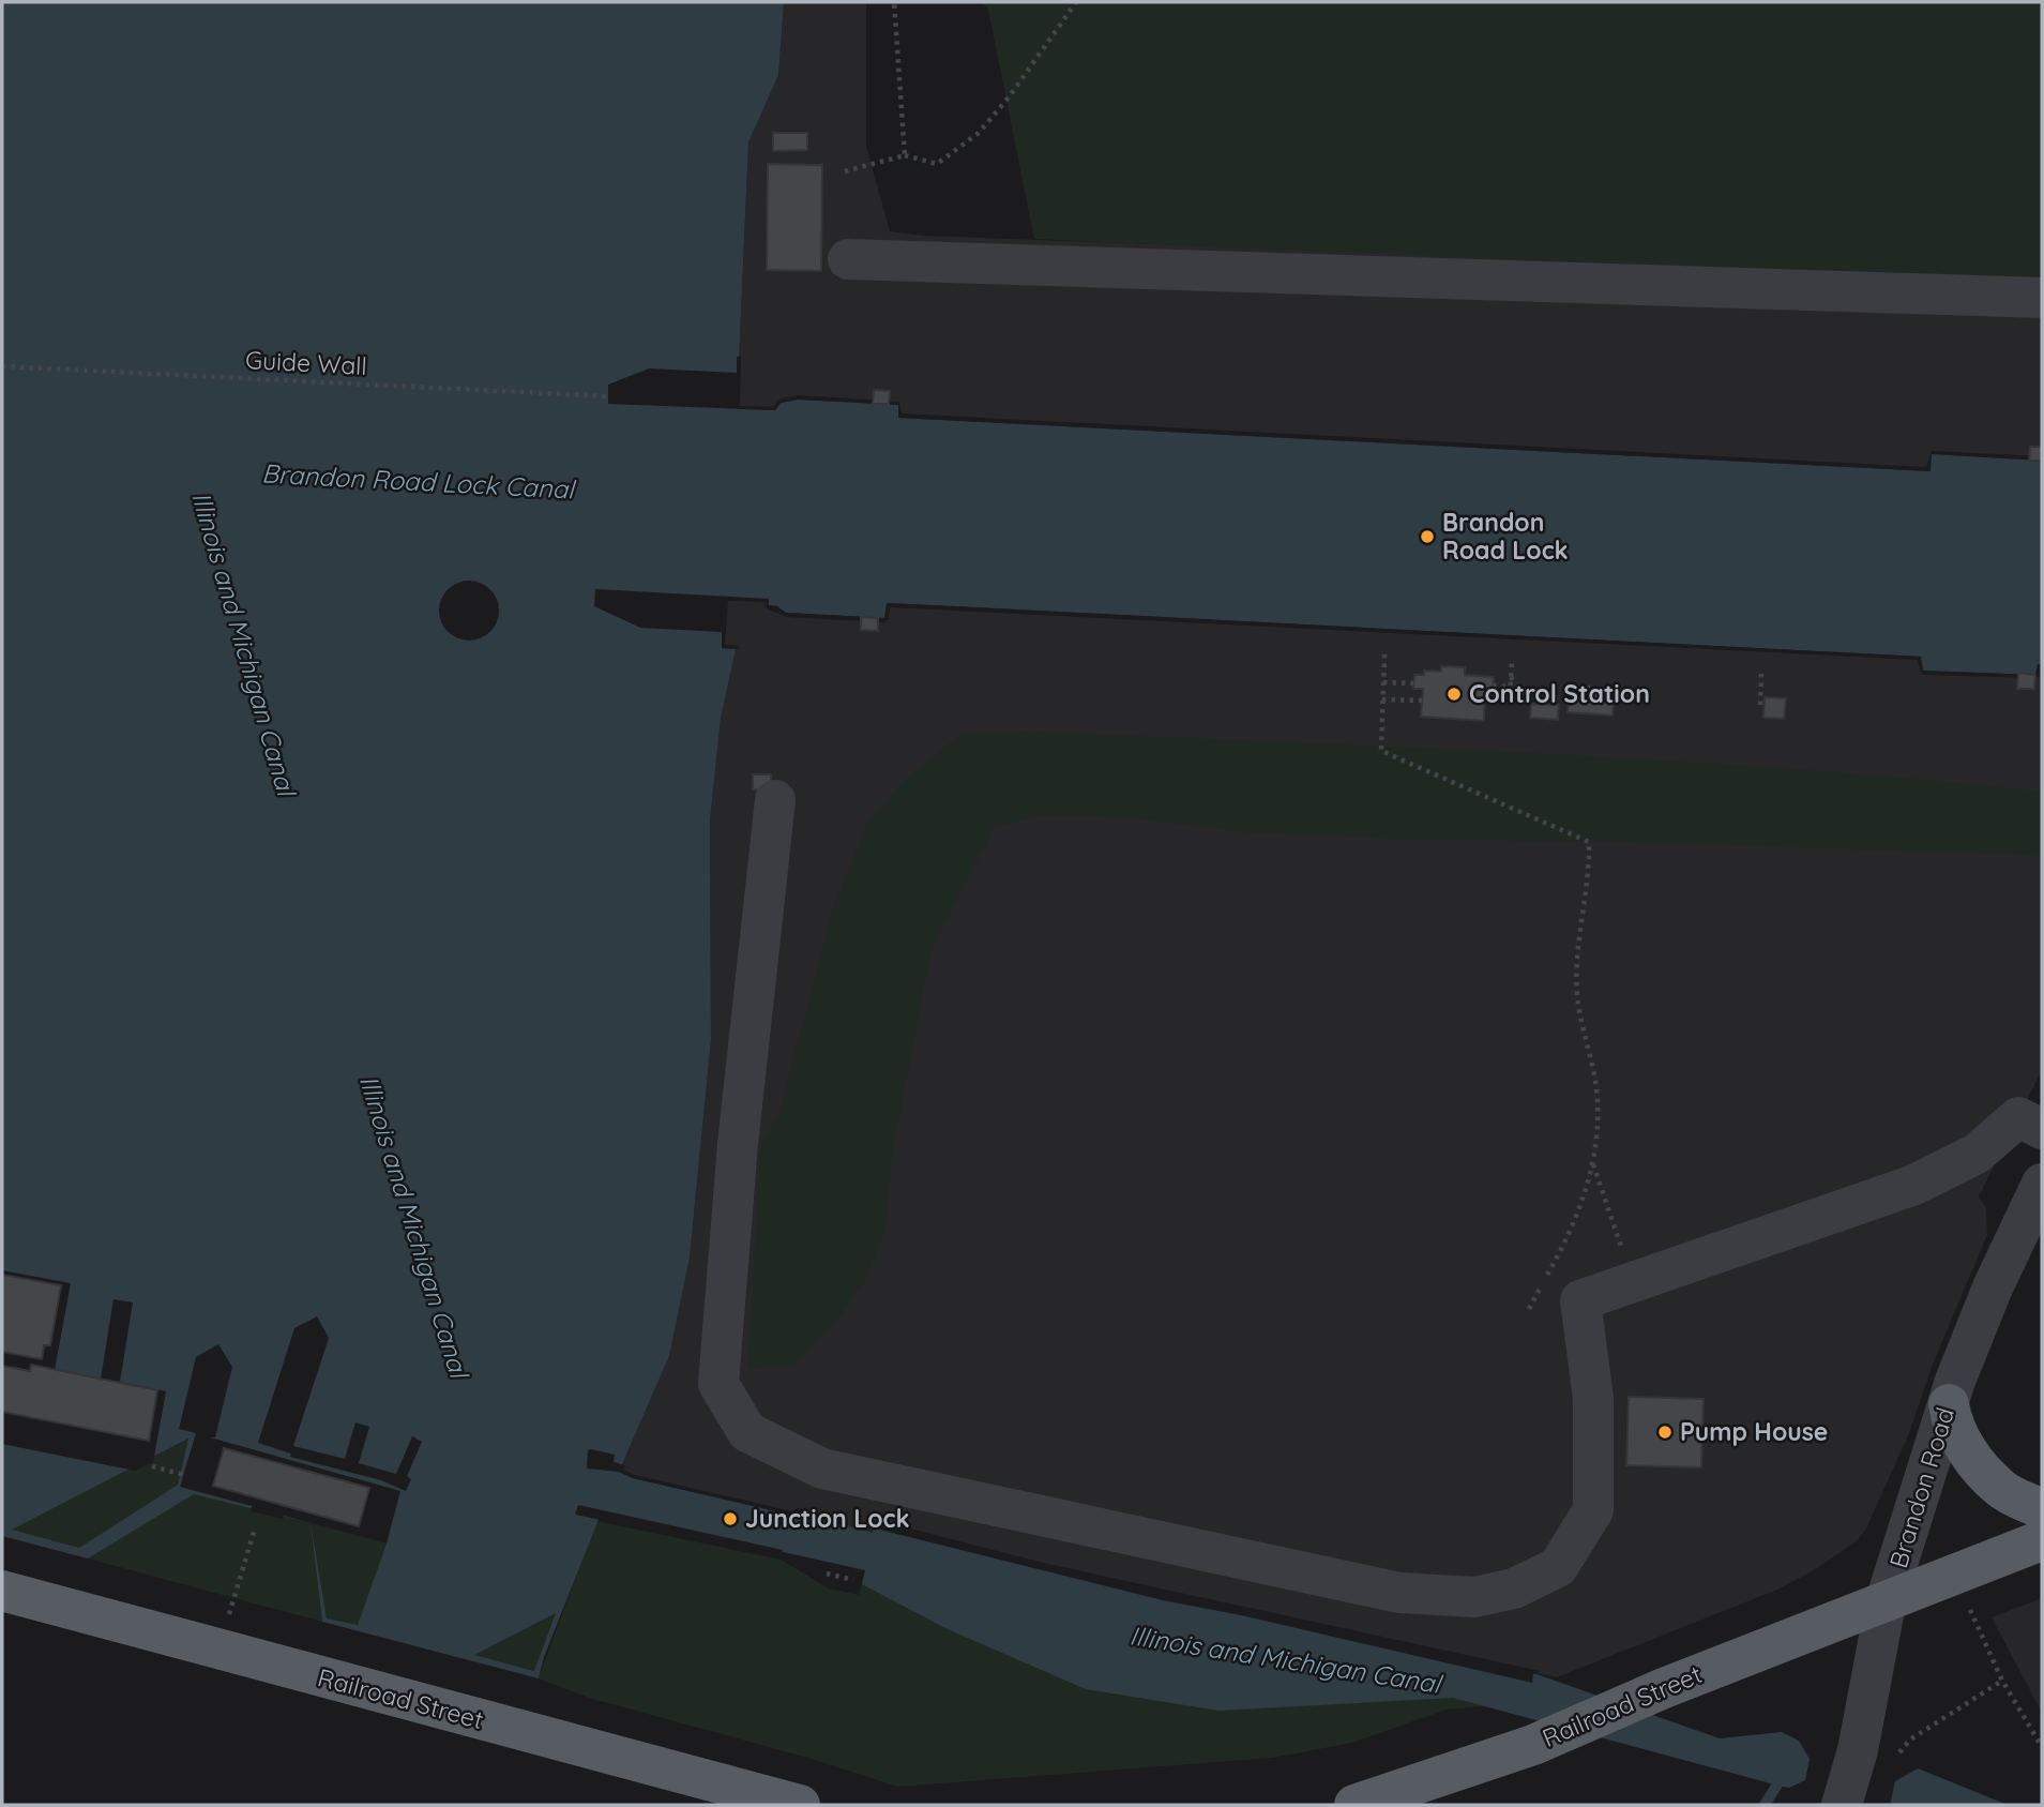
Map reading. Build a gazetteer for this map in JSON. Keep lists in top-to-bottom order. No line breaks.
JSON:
{"streets":{"main road":["Railroad Street"],"street":["Brandon Road"],"path":["Guide Wall"]},"crossings":[["Brandon Road","Railroad Street"]],"water":["Brandon Road Lock Canal","Illinois and Michigan Canal"],"places":["Brandon Road Lock","Control Station","Pump House","Junction Lock"]}
